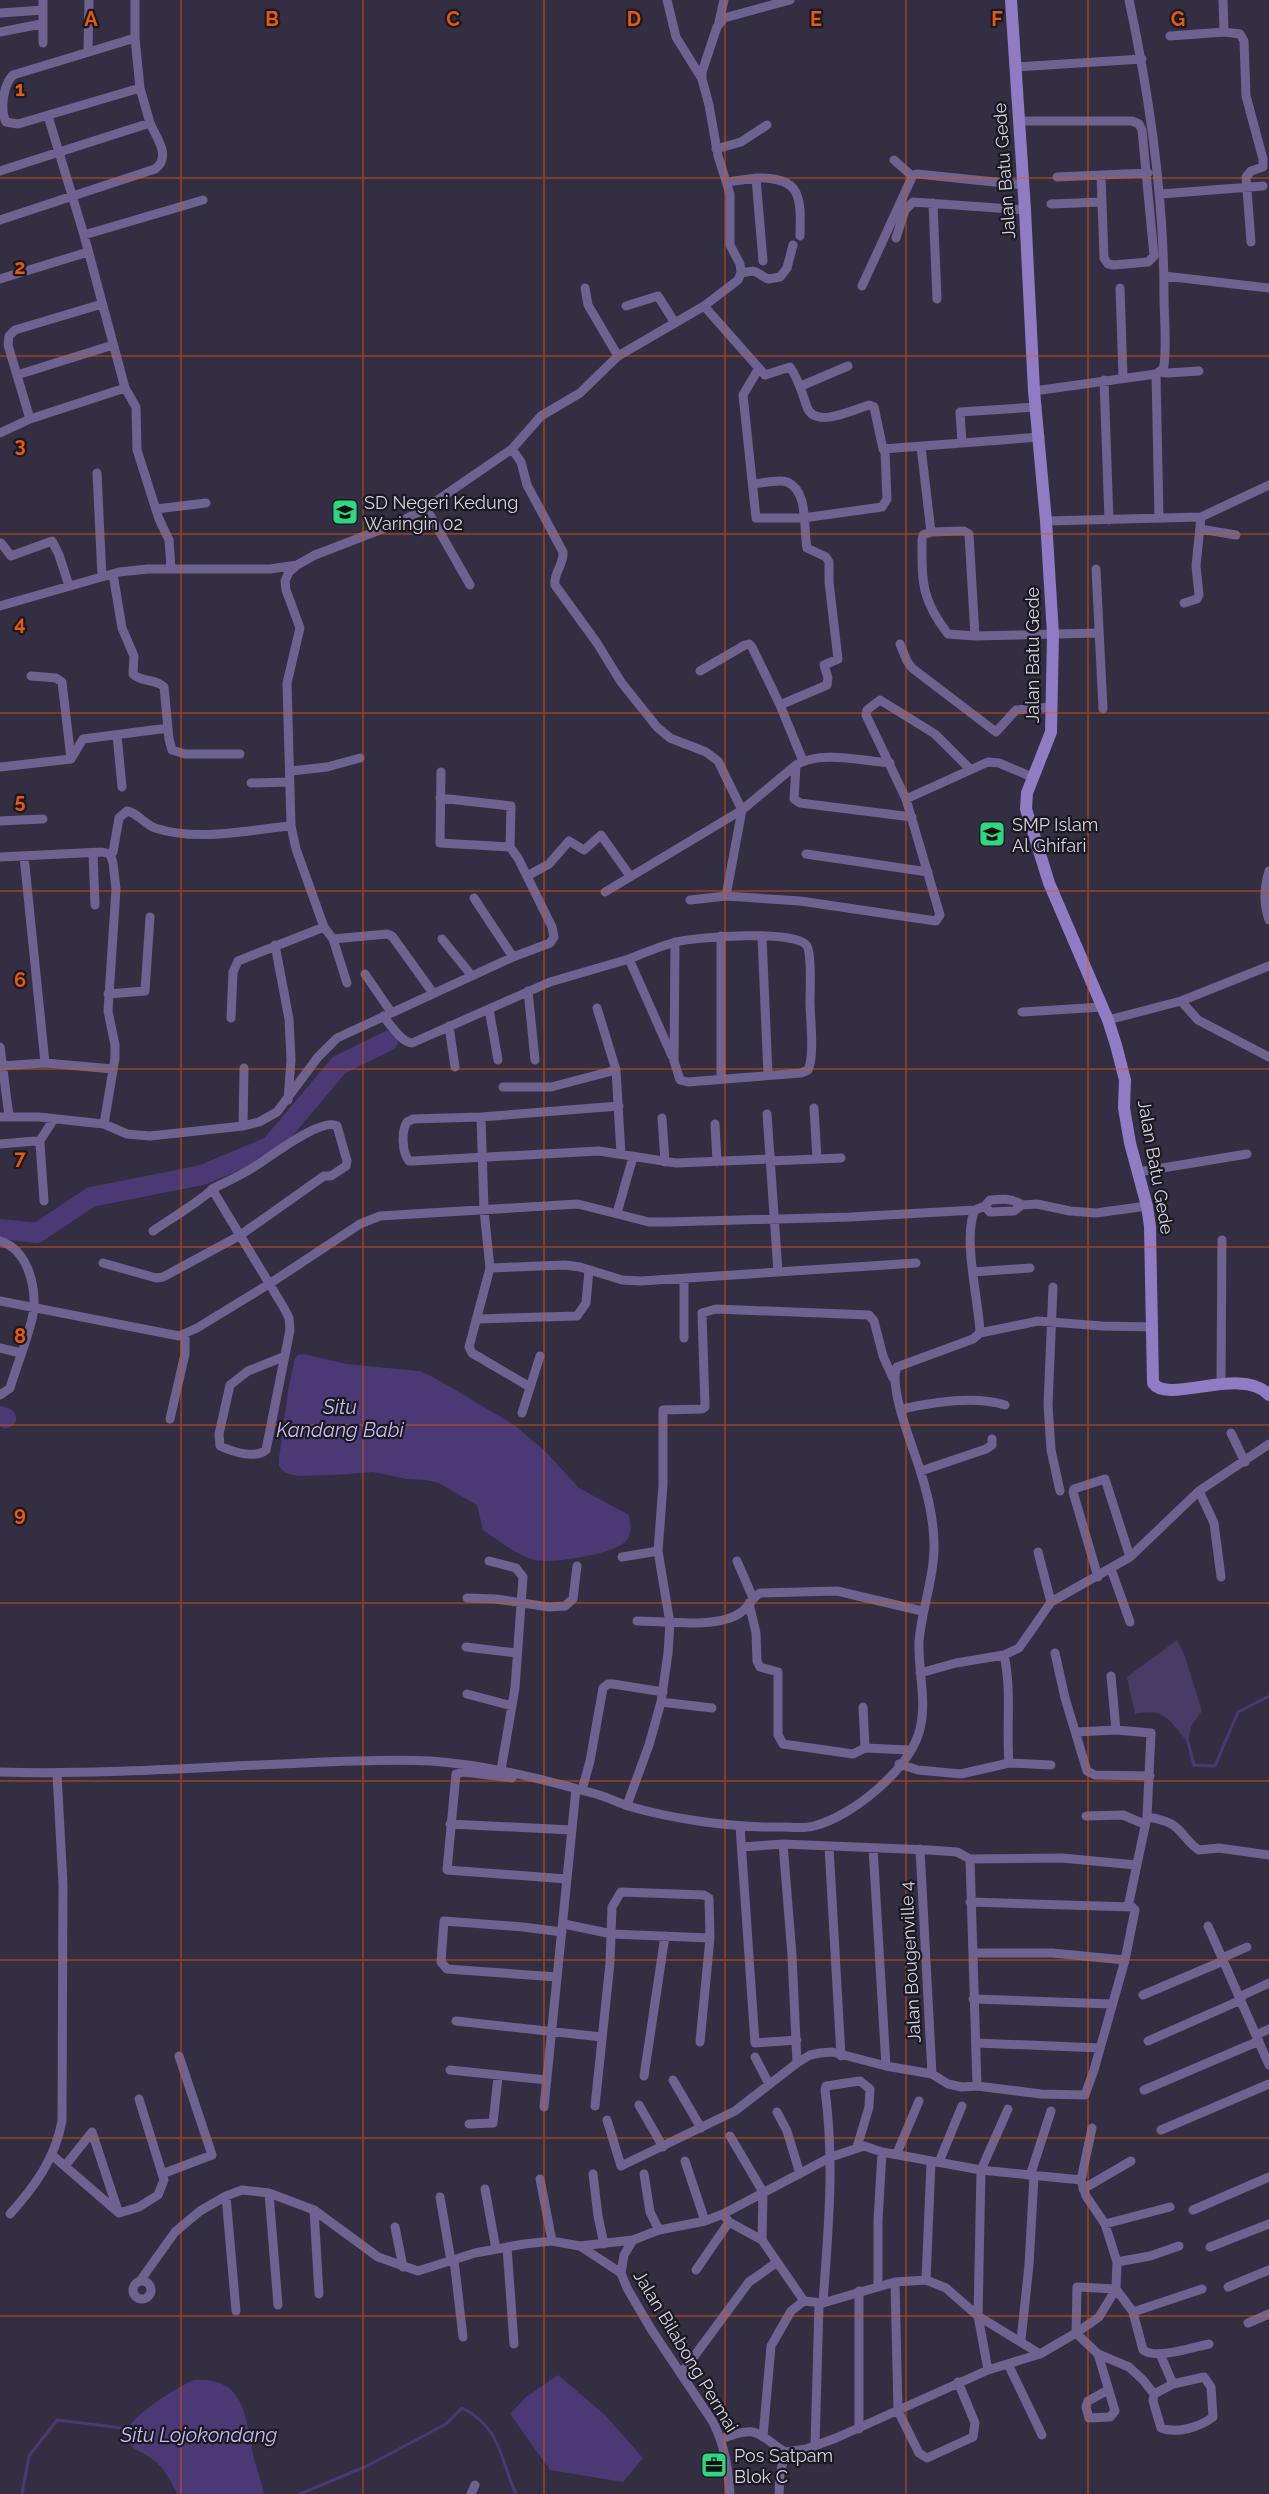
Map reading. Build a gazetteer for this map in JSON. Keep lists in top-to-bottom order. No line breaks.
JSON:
{"streets":{"street":["Jalan Batu Gede","Jalan Bougenville 4","Jalan Bilabong Permai"]},"water":["Situ Kandang Babi","Situ Lojokondang"],"places":{"school or university":["SD Negeri Kedung Waringin 02","SMP Islam Al Ghifari"],"office":["Pos Satpam Blok C"]},"grid":{"columns":["A","B","C","D","E","F","G"],"rows":["1","2","3","4","5","6","7","8","9"]}}
